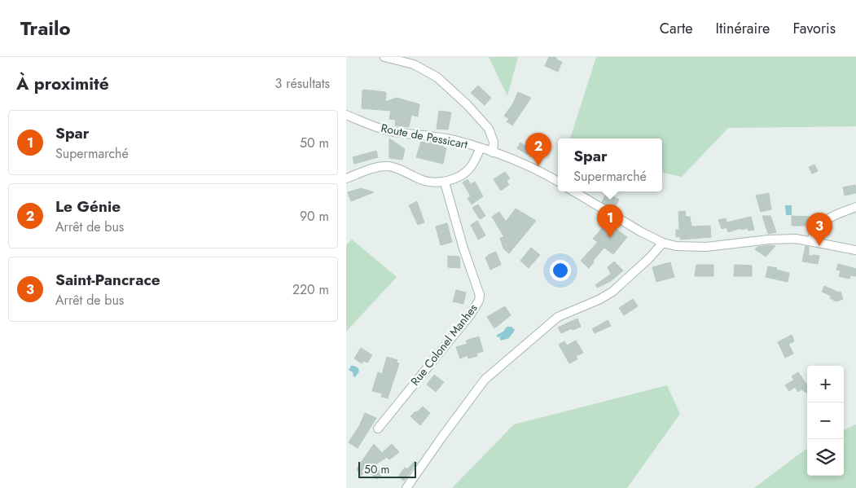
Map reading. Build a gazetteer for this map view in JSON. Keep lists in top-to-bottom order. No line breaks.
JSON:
{"streets":{"street":["Route de Pessicart","Rue Colonel Manhes"]},"scale_bar":"50 m","page":{"header":"Trailo","nav":["Carte","Itinéraire","Favoris"],"heading":["À proximité","3 résultats"],"list":[{"mark":"1","name":"Spar","note":"Supermarché","value":"50 m"},{"mark":"2","name":"Le Génie","note":"Arrêt de bus","value":"90 m"},{"mark":"3","name":"Saint-Pancrace","note":"Arrêt de bus","value":"220 m"}],"pins":["2","1","3"],"popup":["Spar","Supermarché"],"map_buttons":["+","−"],"scale":"50 m"}}
